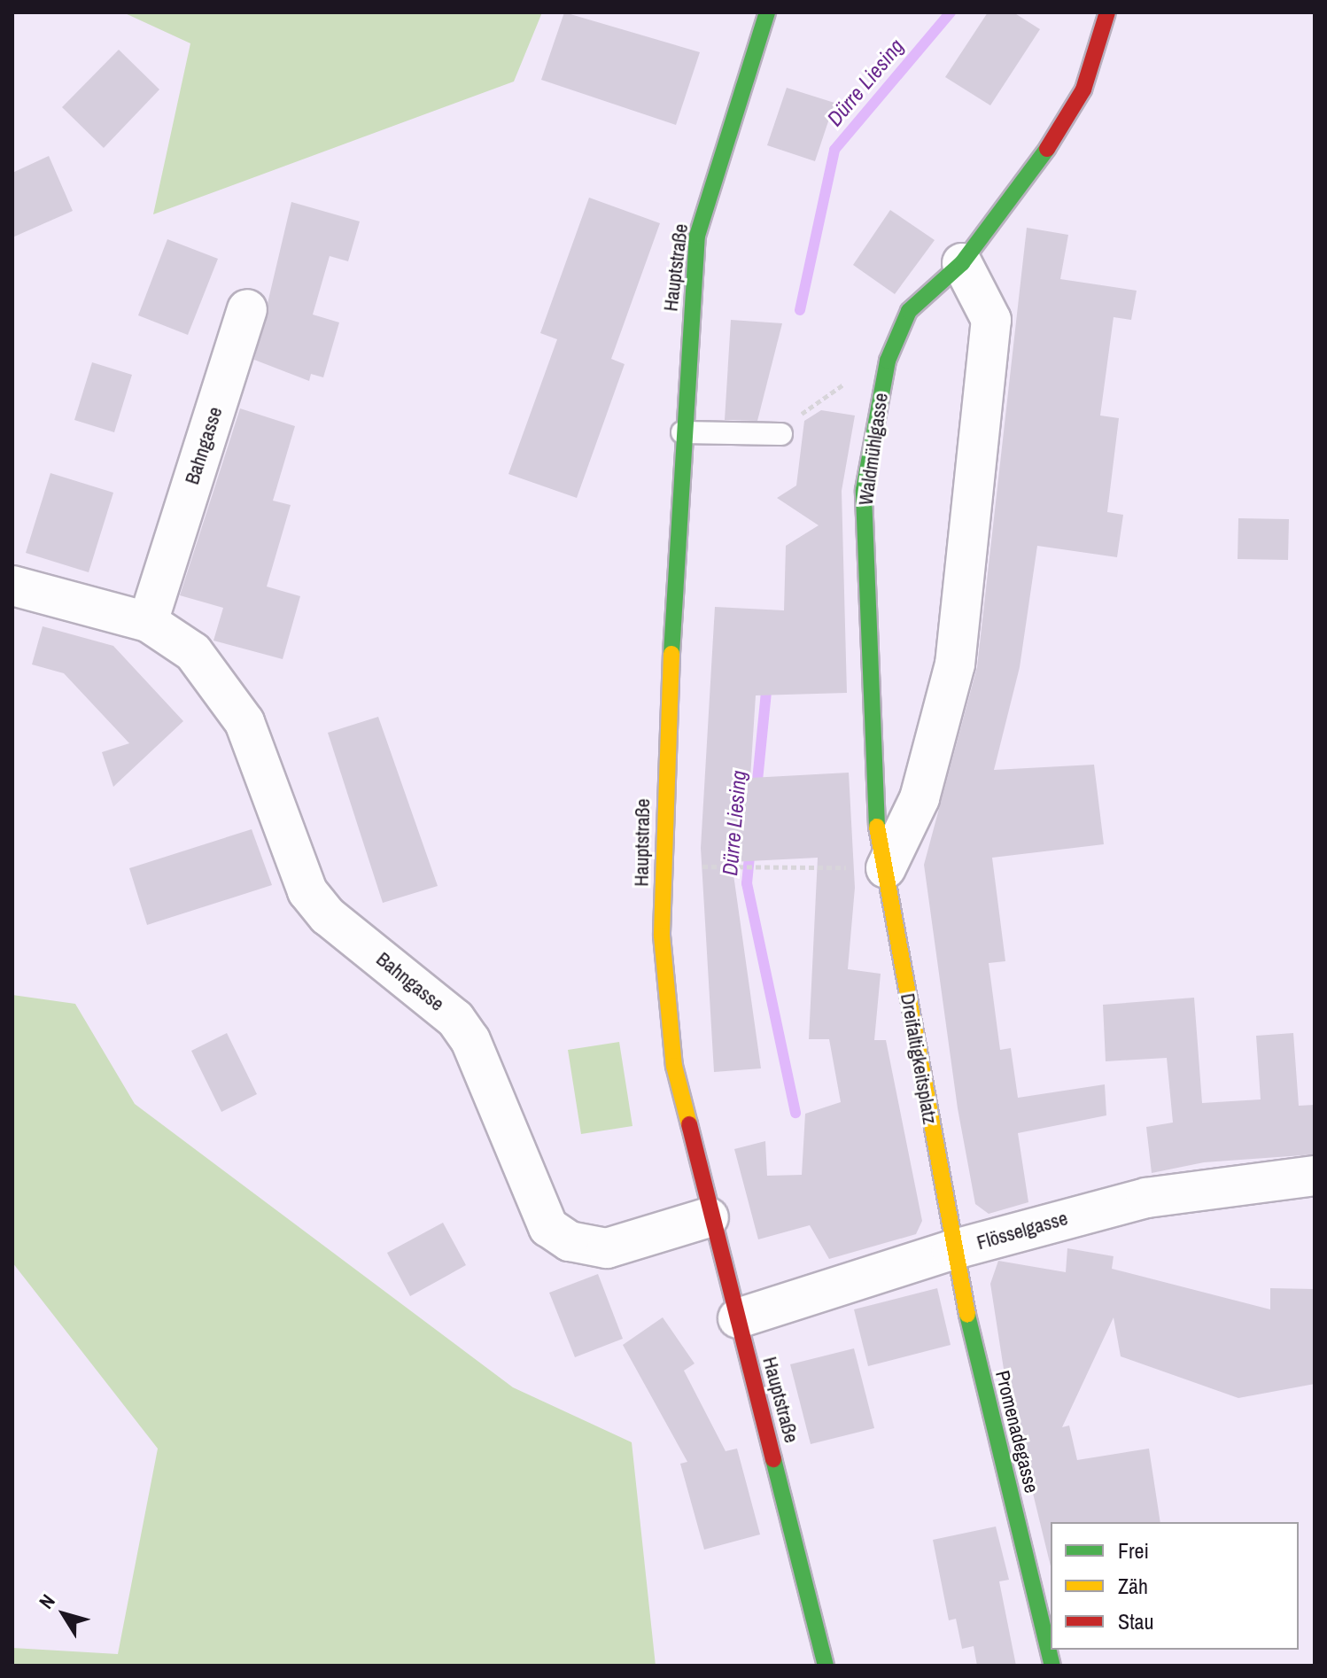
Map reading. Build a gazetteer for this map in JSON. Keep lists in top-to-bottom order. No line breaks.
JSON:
{"streets":{"street":["Hauptstraße","Bahngasse","Waldmühlgasse","Dreifaltigkeitsplatz","Flösselgasse","Promenadegasse"]},"crossings":[["Hauptstraße","Bahngasse"],["Hauptstraße","Flösselgasse"],["Waldmühlgasse","Dreifaltigkeitsplatz"],["Dreifaltigkeitsplatz","Flösselgasse"],["Dreifaltigkeitsplatz","Promenadegasse"],["Flösselgasse","Promenadegasse"]],"water":["Dürre Liesing"],"legend":["Frei","Zäh","Stau"],"north":"top left"}
